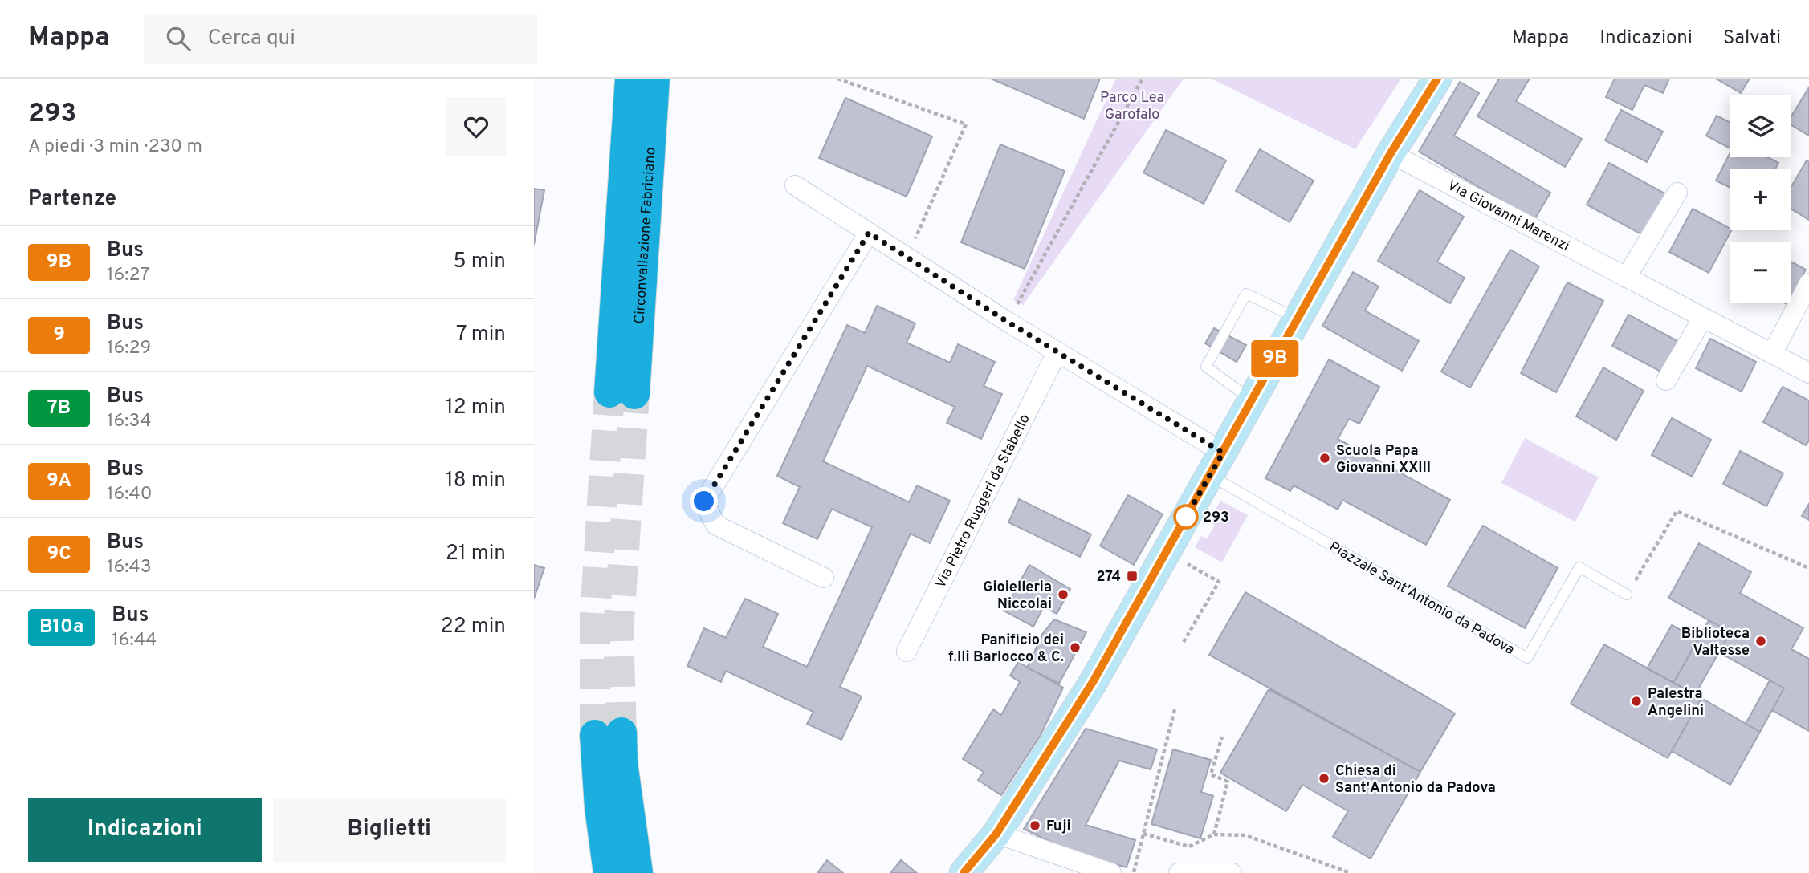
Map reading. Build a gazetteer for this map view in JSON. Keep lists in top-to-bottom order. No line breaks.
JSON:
{"streets":{"highway":["Circonvallazione Fabriciano"],"street":["Via Giovanni Marenzi","Via Pietro Ruggeri da Stabello"],"lane":["Piazzale Sant'Antonio da Padova"]},"parks":["Parco Lea Garofalo"],"places":{"other":["Scuola Papa Giovanni XXIII","293","Gioielleria Niccolai","Biblioteca Valtesse","Panificio dei f.lli Barlocco & C.","Palestra Angelini","Chiesa di Sant'Antonio da Padova","Fuji"],"transit":["274"]},"lines":["bus line 9B"],"page":{"header":"Mappa","search":"Cerca qui","nav":["Mappa","Indicazioni","Salvati"],"heading":[["293","A piedi · 3 min · 230 m"],"Partenze"],"on_map":"9B","map_buttons":["+","−"],"list":[{"mark":"9B","name":"Bus","note":"16:27","value":"5 min"},{"mark":"9","name":"Bus","note":"16:29","value":"7 min"},{"mark":"7B","name":"Bus","note":"16:34","value":"12 min"},{"mark":"9A","name":"Bus","note":"16:40","value":"18 min"},{"mark":"9C","name":"Bus","note":"16:43","value":"21 min"},{"mark":"B10a","name":"Bus","note":"16:44","value":"22 min"}],"buttons":["Indicazioni","Biglietti"]}}
